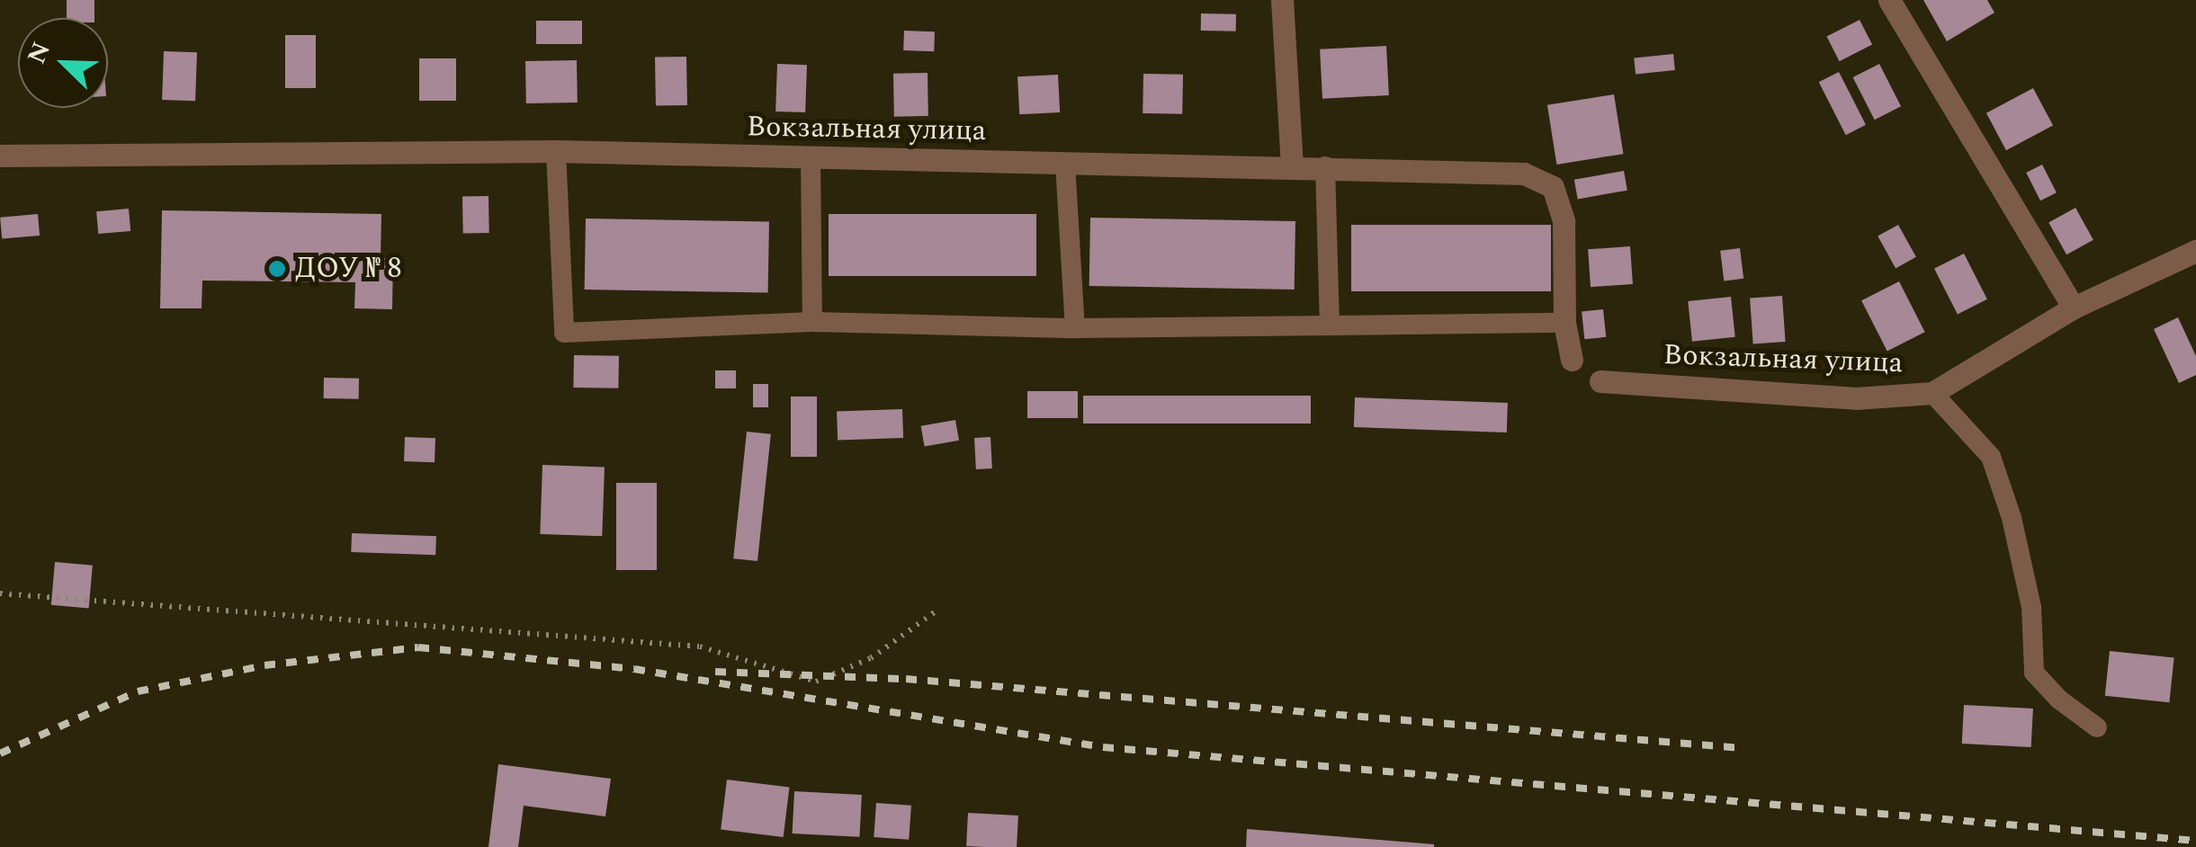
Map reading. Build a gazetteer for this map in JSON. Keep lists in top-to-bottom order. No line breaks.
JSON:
{"streets":{"street":["Вокзальная улица"]},"places":["ДОУ № 8"],"north":"top left"}
